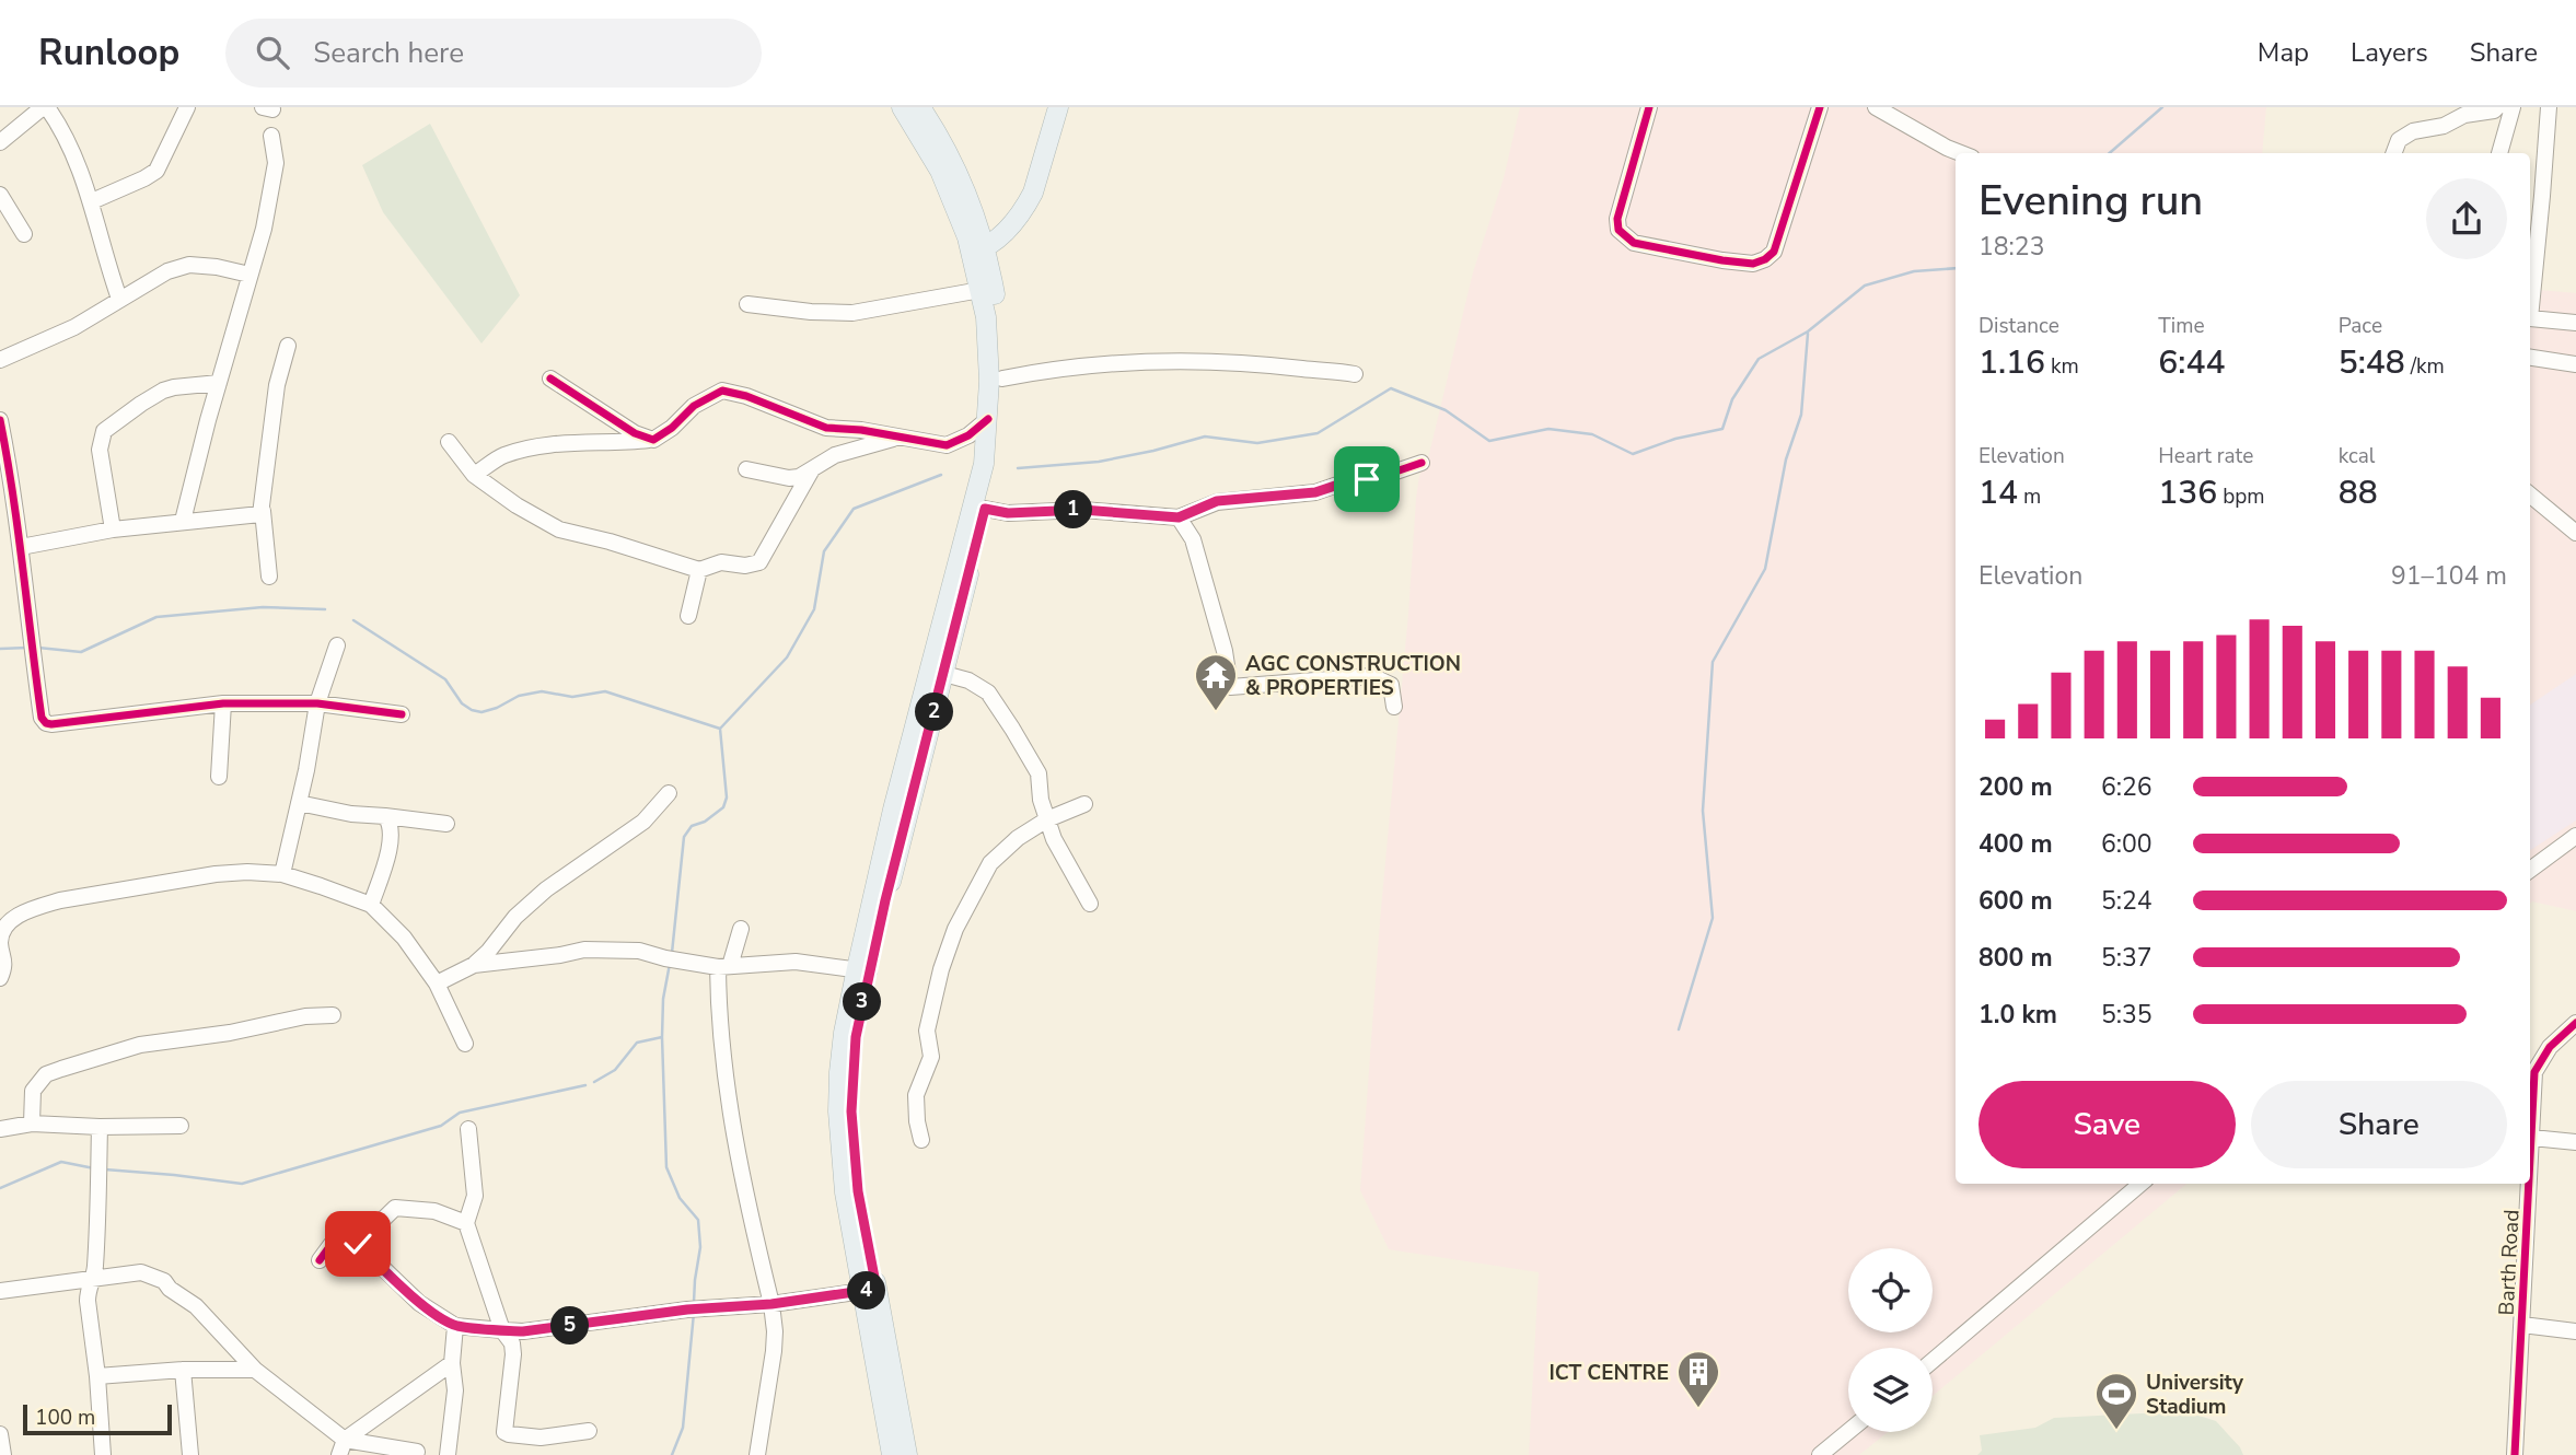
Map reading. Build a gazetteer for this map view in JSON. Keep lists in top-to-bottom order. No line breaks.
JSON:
{"streets":{"street":["Barth Road"]},"places":{"temple":["AGC CONSTRUCTION & PROPERTIES"],"building":["ICT CENTRE"],"sports":["University Stadium"]},"scale_bar":"100 m","page":{"header":"Runloop","search":"Search here","nav":["Map","Layers","Share"],"heading":["Evening run","18:23"],"stats":[["Distance","1.16 km"],["Time","6:44"],["Pace","5:48 /km"],["Elevation","14 m"],["Heart rate","136 bpm"],["kcal","88"]],"pins":["1","2","3","4","5"],"chart":["Elevation","91–104 m"],"list":[{"name":"200 m","note":"6:26"},{"name":"400 m","note":"6:00"},{"name":"600 m","note":"5:24"},{"name":"800 m","note":"5:37"},{"name":"1.0 km","note":"5:35"}],"buttons":["Save","Share"],"scale":"100 m"}}
